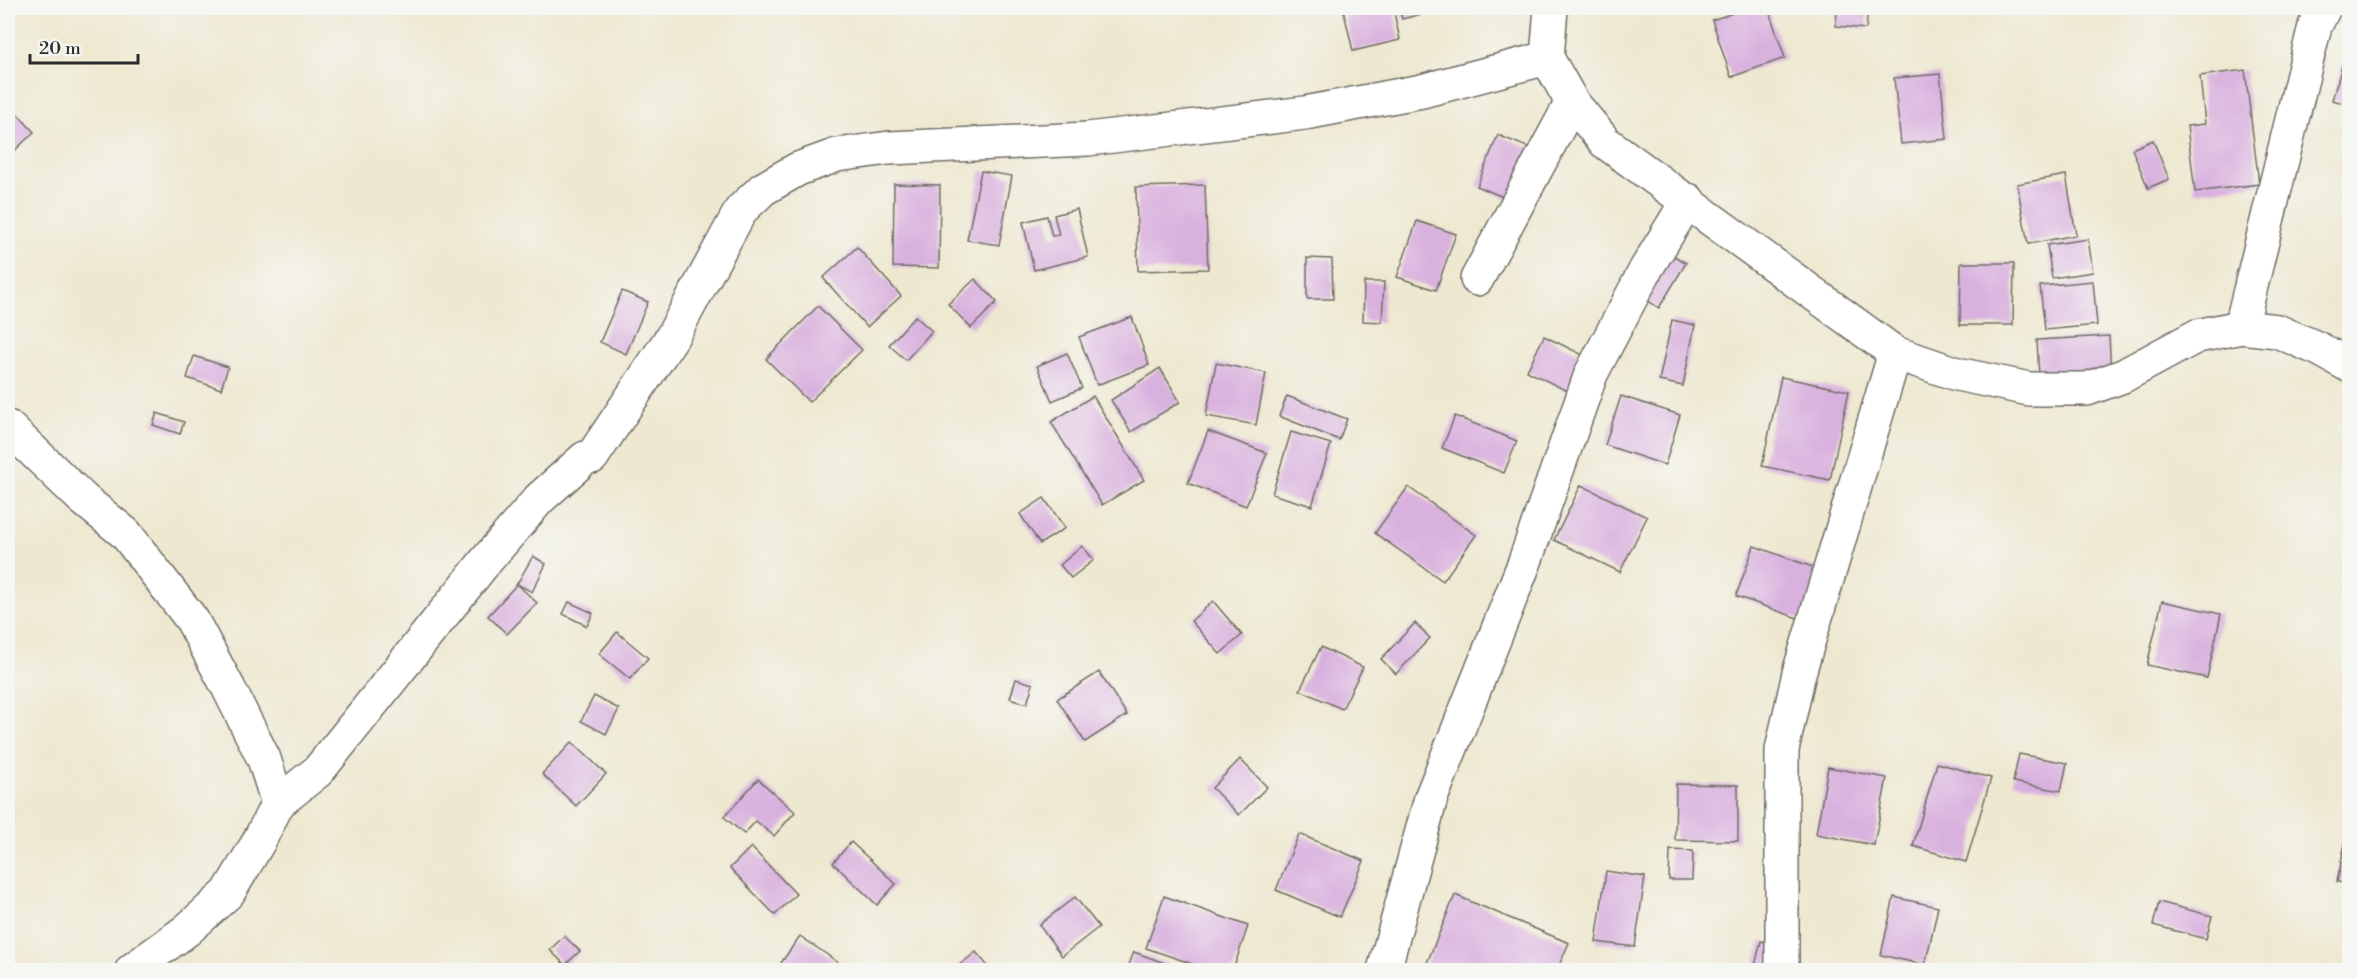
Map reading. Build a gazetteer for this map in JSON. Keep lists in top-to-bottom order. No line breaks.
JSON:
{"scale_bar":"20 m"}
